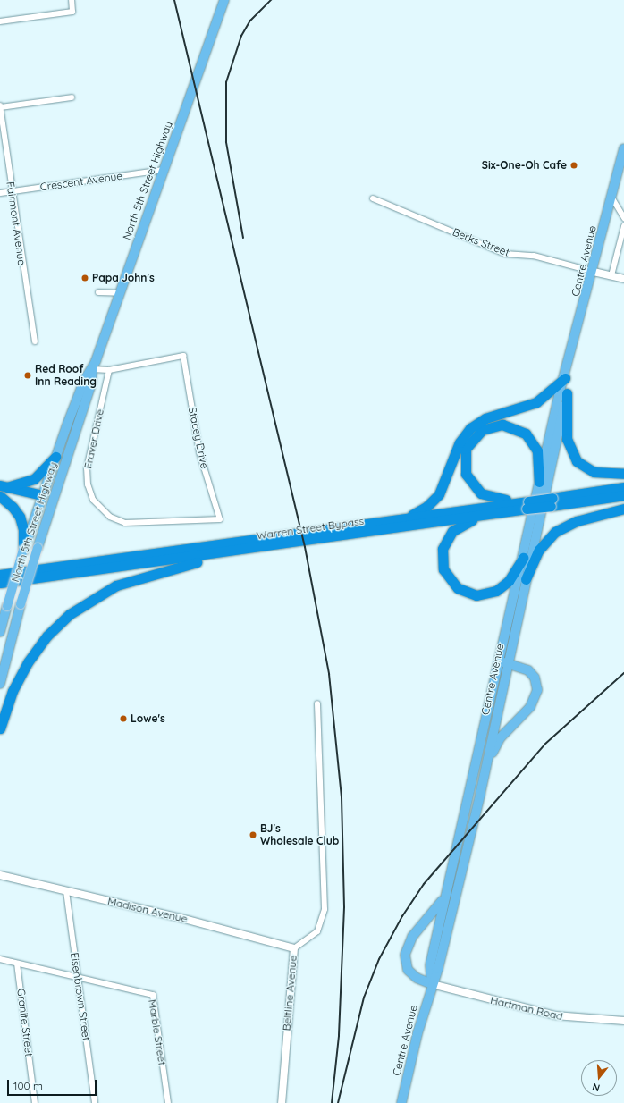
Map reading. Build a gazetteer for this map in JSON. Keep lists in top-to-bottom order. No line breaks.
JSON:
{"streets":{"highway":["Warren Street Bypass"],"main road":["North 5th Street Highway","Centre Avenue"],"street":["Crescent Avenue","Fairmont Avenue","Berks Street","Stacey Drive","Fraver Drive","Madison Avenue","Beltline Avenue","Eisenbrown Street","Hartman Road","Granite Street","Marble Street"]},"crossings":[["North 5th Street Highway","Crescent Avenue"],["Crescent Avenue","Fairmont Avenue"],["Berks Street","Centre Avenue"],["Centre Avenue","Hartman Road"],["Stacey Drive","Fraver Drive"],["Madison Avenue","Beltline Avenue"],["Madison Avenue","Eisenbrown Street"],["Eisenbrown Street","Marble Street"]],"places":["Six-One-Oh Cafe","Papa John's","Red Roof Inn Reading","Lowe's","BJ's Wholesale Club"],"scale_bar":"100 m","north":"bottom"}
